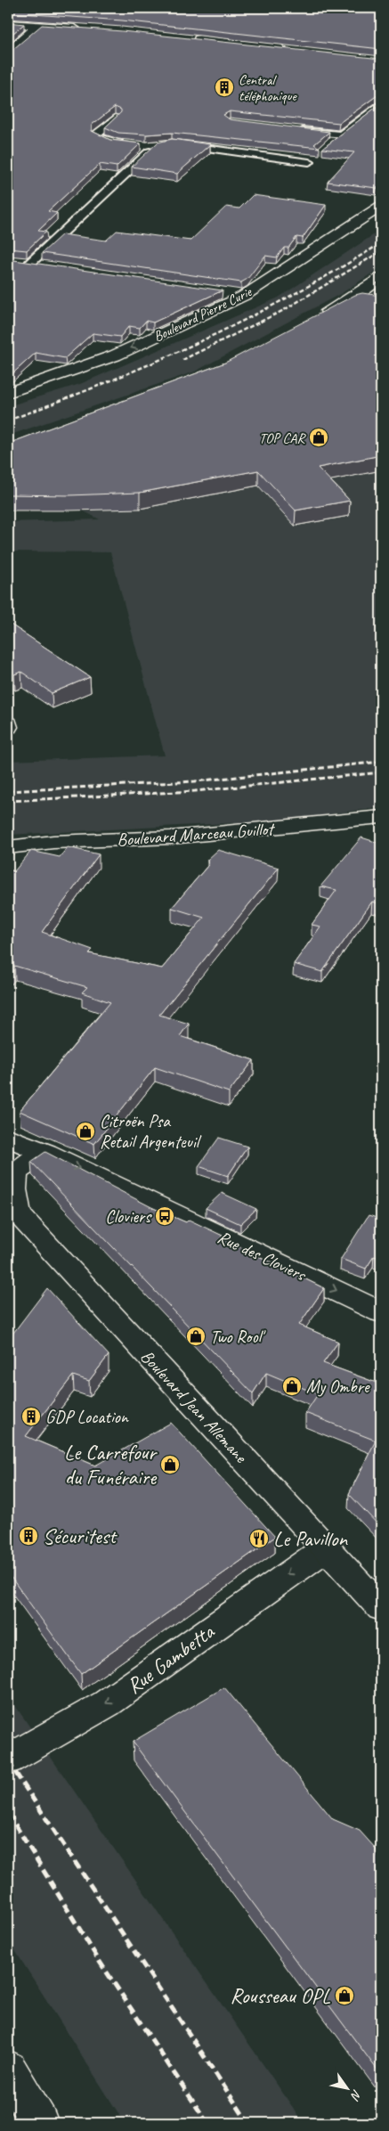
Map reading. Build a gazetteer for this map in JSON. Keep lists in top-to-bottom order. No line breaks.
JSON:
{"streets":{"street":["Boulevard Pierre Curie","Boulevard Marceau Guillot","Rue des Cloviers","Boulevard Jean Allemane","Rue Gambetta"]},"crossings":[["Boulevard Jean Allemane","Rue Gambetta"]],"one_way":["Boulevard Pierre Curie","Rue des Cloviers","Rue Gambetta"],"places":{"building":["Central téléphonique","GDP Location","Sécuritest"],"shop":["TOP CAR","Citroën Psa Retail Argenteuil","Two Rool'","My Ombre","Le Carrefour du Funéraire","Rousseau OPL"],"bus stop":["Cloviers"],"restaurant":["Le Pavillon"]},"north":"bottom right"}
